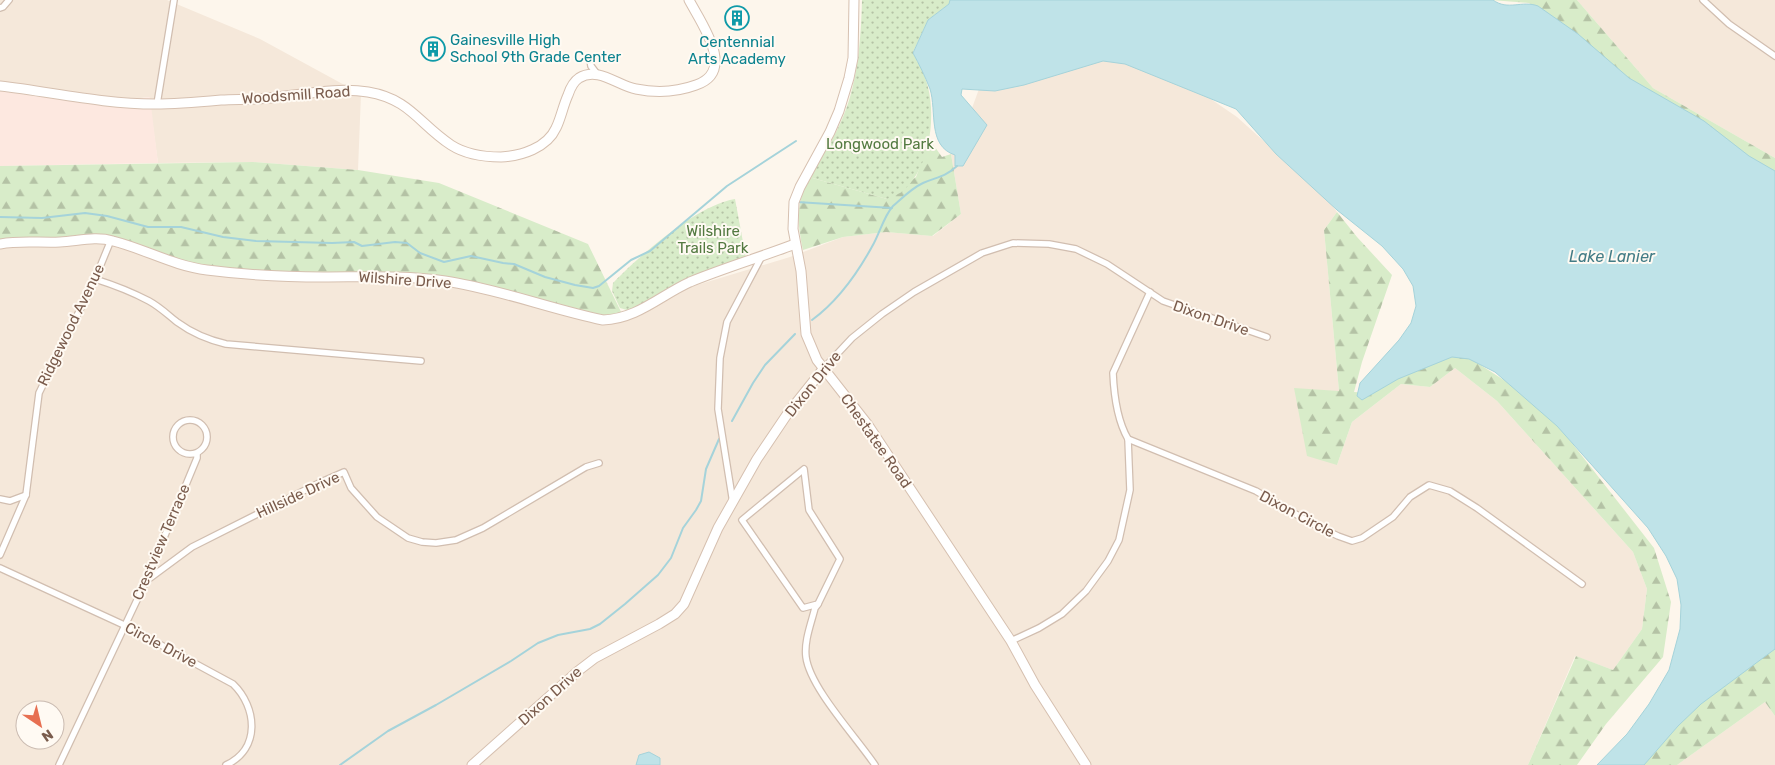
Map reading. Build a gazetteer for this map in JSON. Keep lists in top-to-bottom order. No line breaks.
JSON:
{"streets":{"street":["Woodsmill Road","Wilshire Drive","Dixon Drive","Ridgewood Avenue","Chestatee Road","Hillside Drive","Dixon Circle","Crestview Terrace","Circle Drive"]},"crossings":[["Wilshire Drive","Ridgewood Avenue"],["Wilshire Drive","Chestatee Road"],["Dixon Drive","Chestatee Road"],["Hillside Drive","Crestview Terrace"],["Crestview Terrace","Circle Drive"]],"water":["Lake Lanier"],"parks":["Longwood Park","Wilshire Trails Park"],"places":{"building":["Centennial Arts Academy","Gainesville High School 9th Grade Center"]},"north":"bottom right"}
